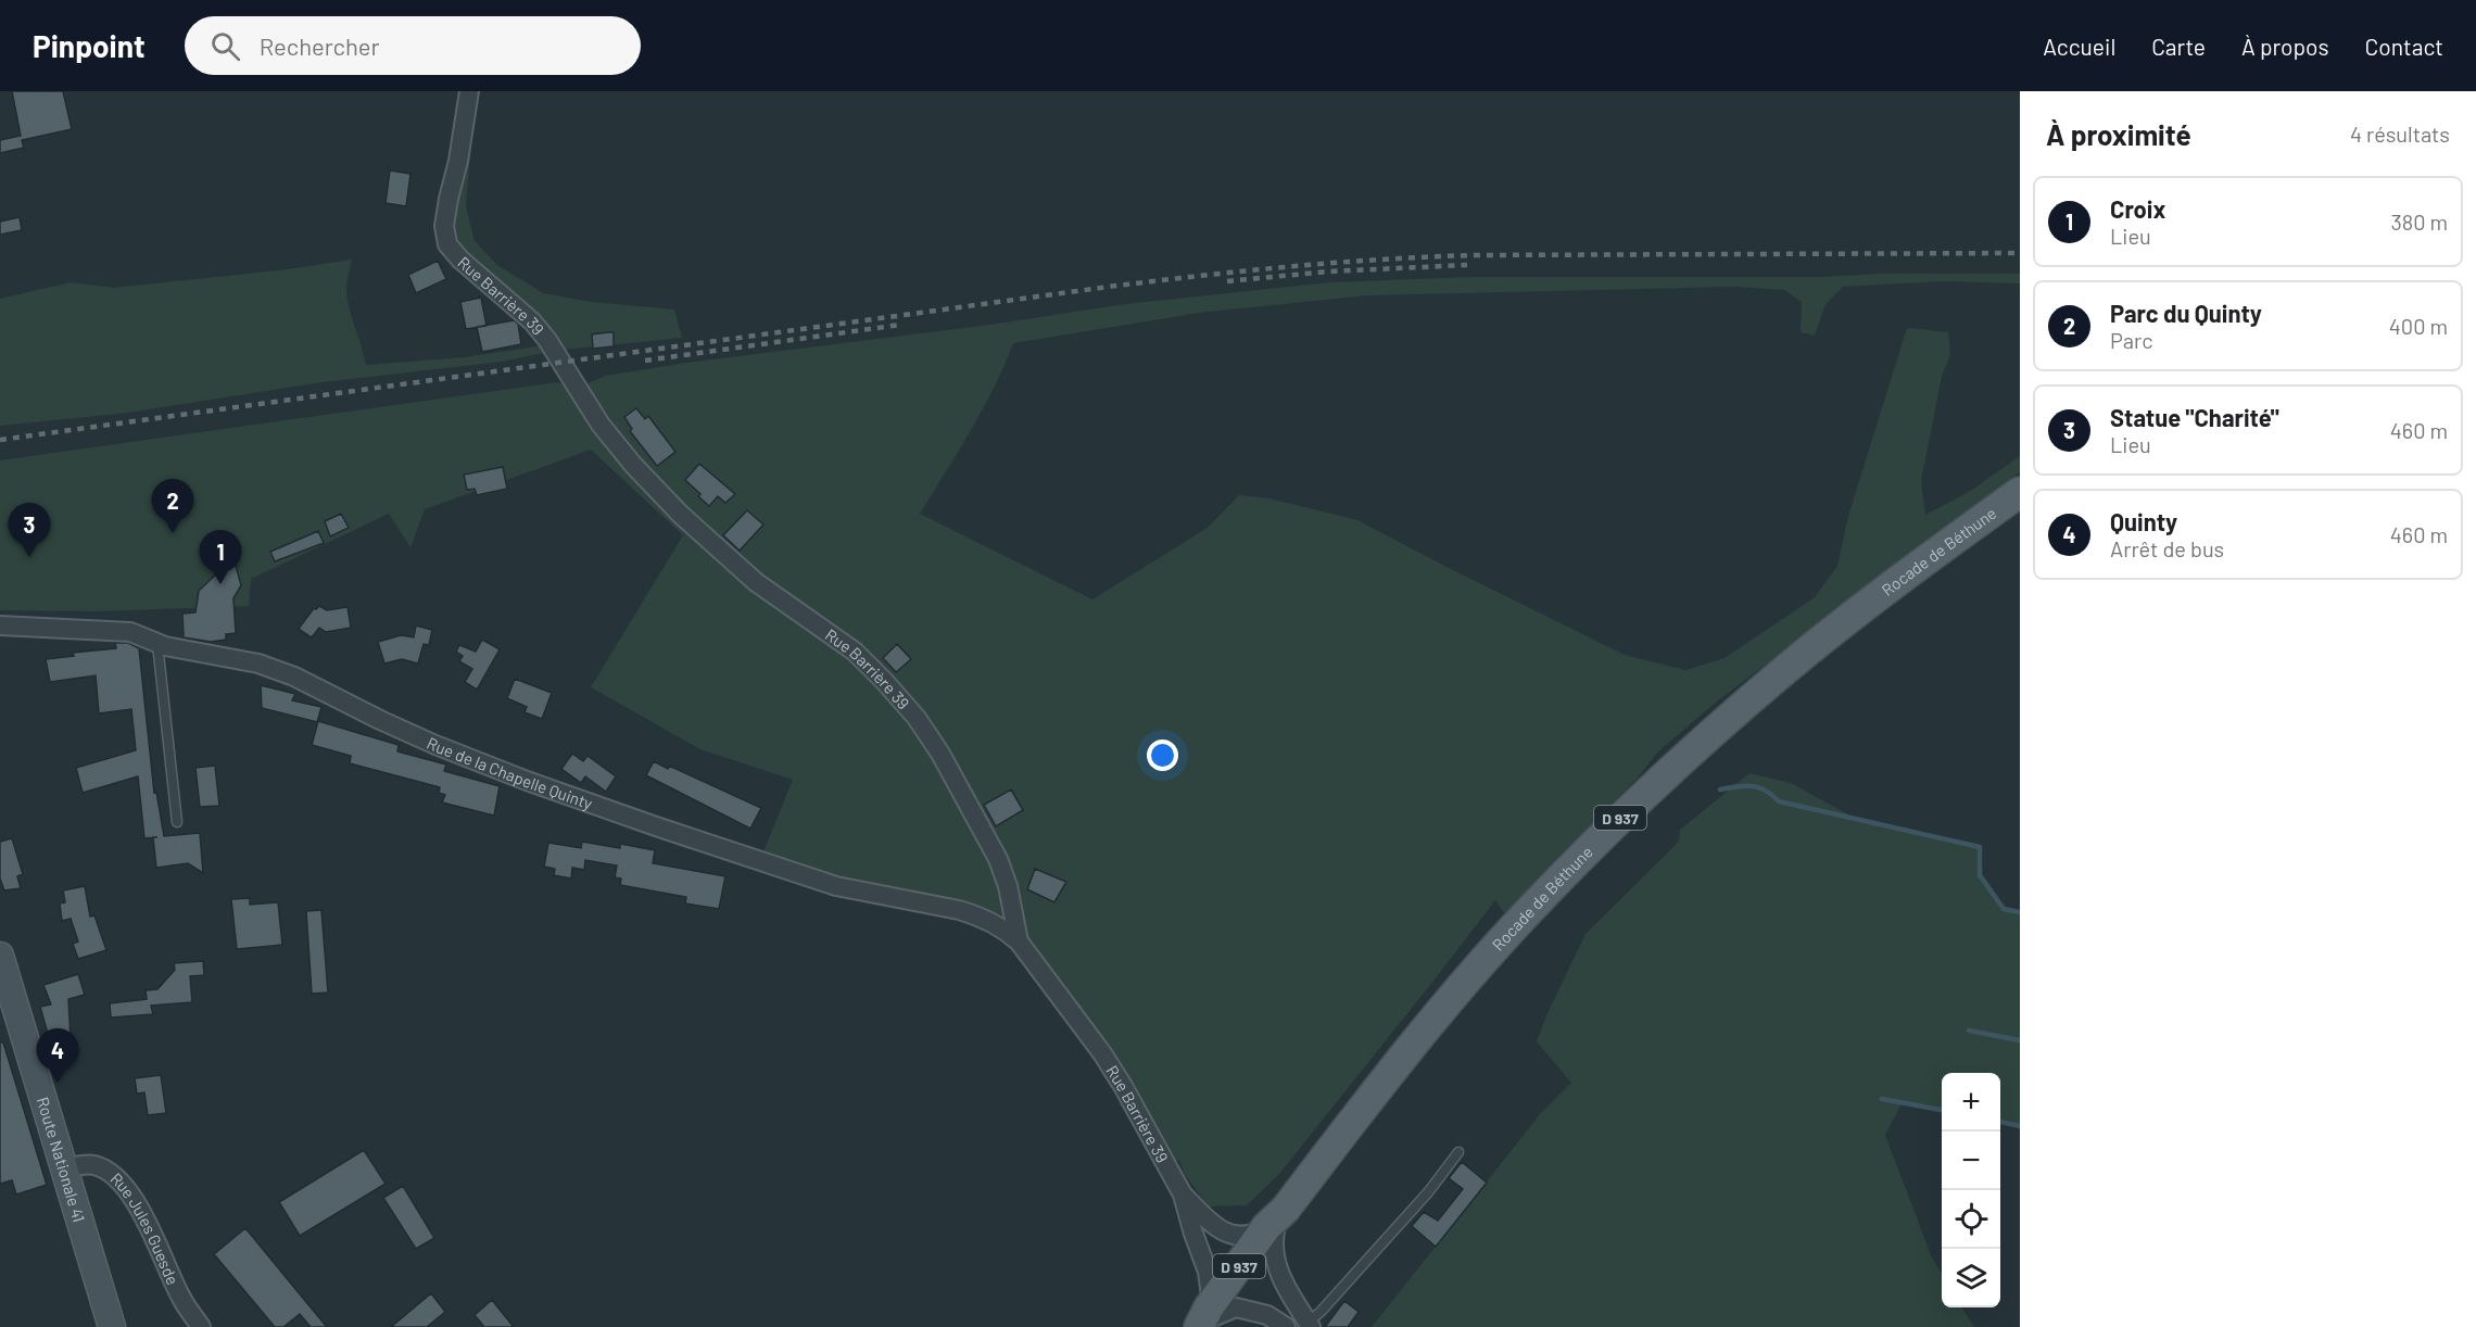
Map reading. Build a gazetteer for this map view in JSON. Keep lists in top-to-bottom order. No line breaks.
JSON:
{"streets":{"main road":["Rocade de Béthune","D 937","Route Nationale 41"],"street":["Rue Barrière 39","Rue de la Chapelle Quinty","Rue Jules Guesde"]},"crossings":[["Rue Barrière 39","Rocade de Béthune"],["Rue Barrière 39","Rue de la Chapelle Quinty"],["Route Nationale 41","Rue Jules Guesde"]],"page":{"header":"Pinpoint","search":"Rechercher","nav":["Accueil","Carte","À propos","Contact"],"heading":["À proximité","4 résultats"],"list":[{"mark":"1","name":"Croix","note":"Lieu","value":"380 m"},{"mark":"2","name":"Parc du Quinty","note":"Parc","value":"400 m"},{"mark":"3","name":"Statue \"Charité\"","note":"Lieu","value":"460 m"},{"mark":"4","name":"Quinty","note":"Arrêt de bus","value":"460 m"}],"pins":["2","3","1","4"],"map_buttons":["+","−"]}}
